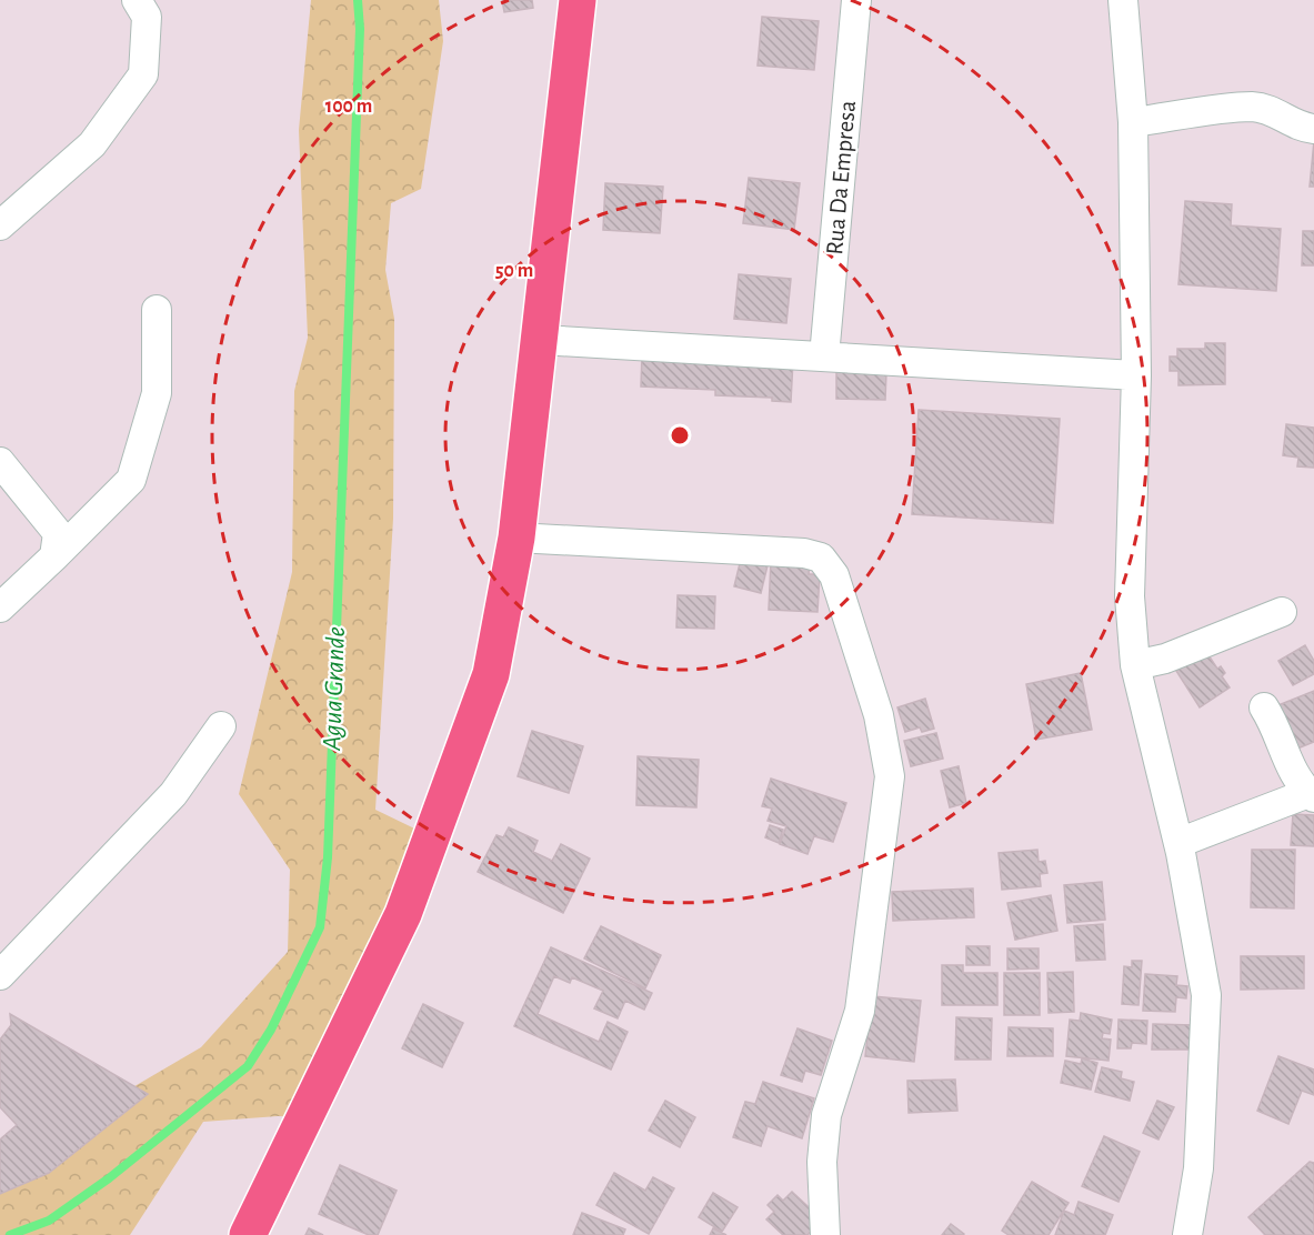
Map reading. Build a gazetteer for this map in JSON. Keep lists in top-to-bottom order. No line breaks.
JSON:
{"streets":{"street":["Rua Da Empresa"]},"water":["Agua Grande"],"rings":["100 m","50 m"]}
